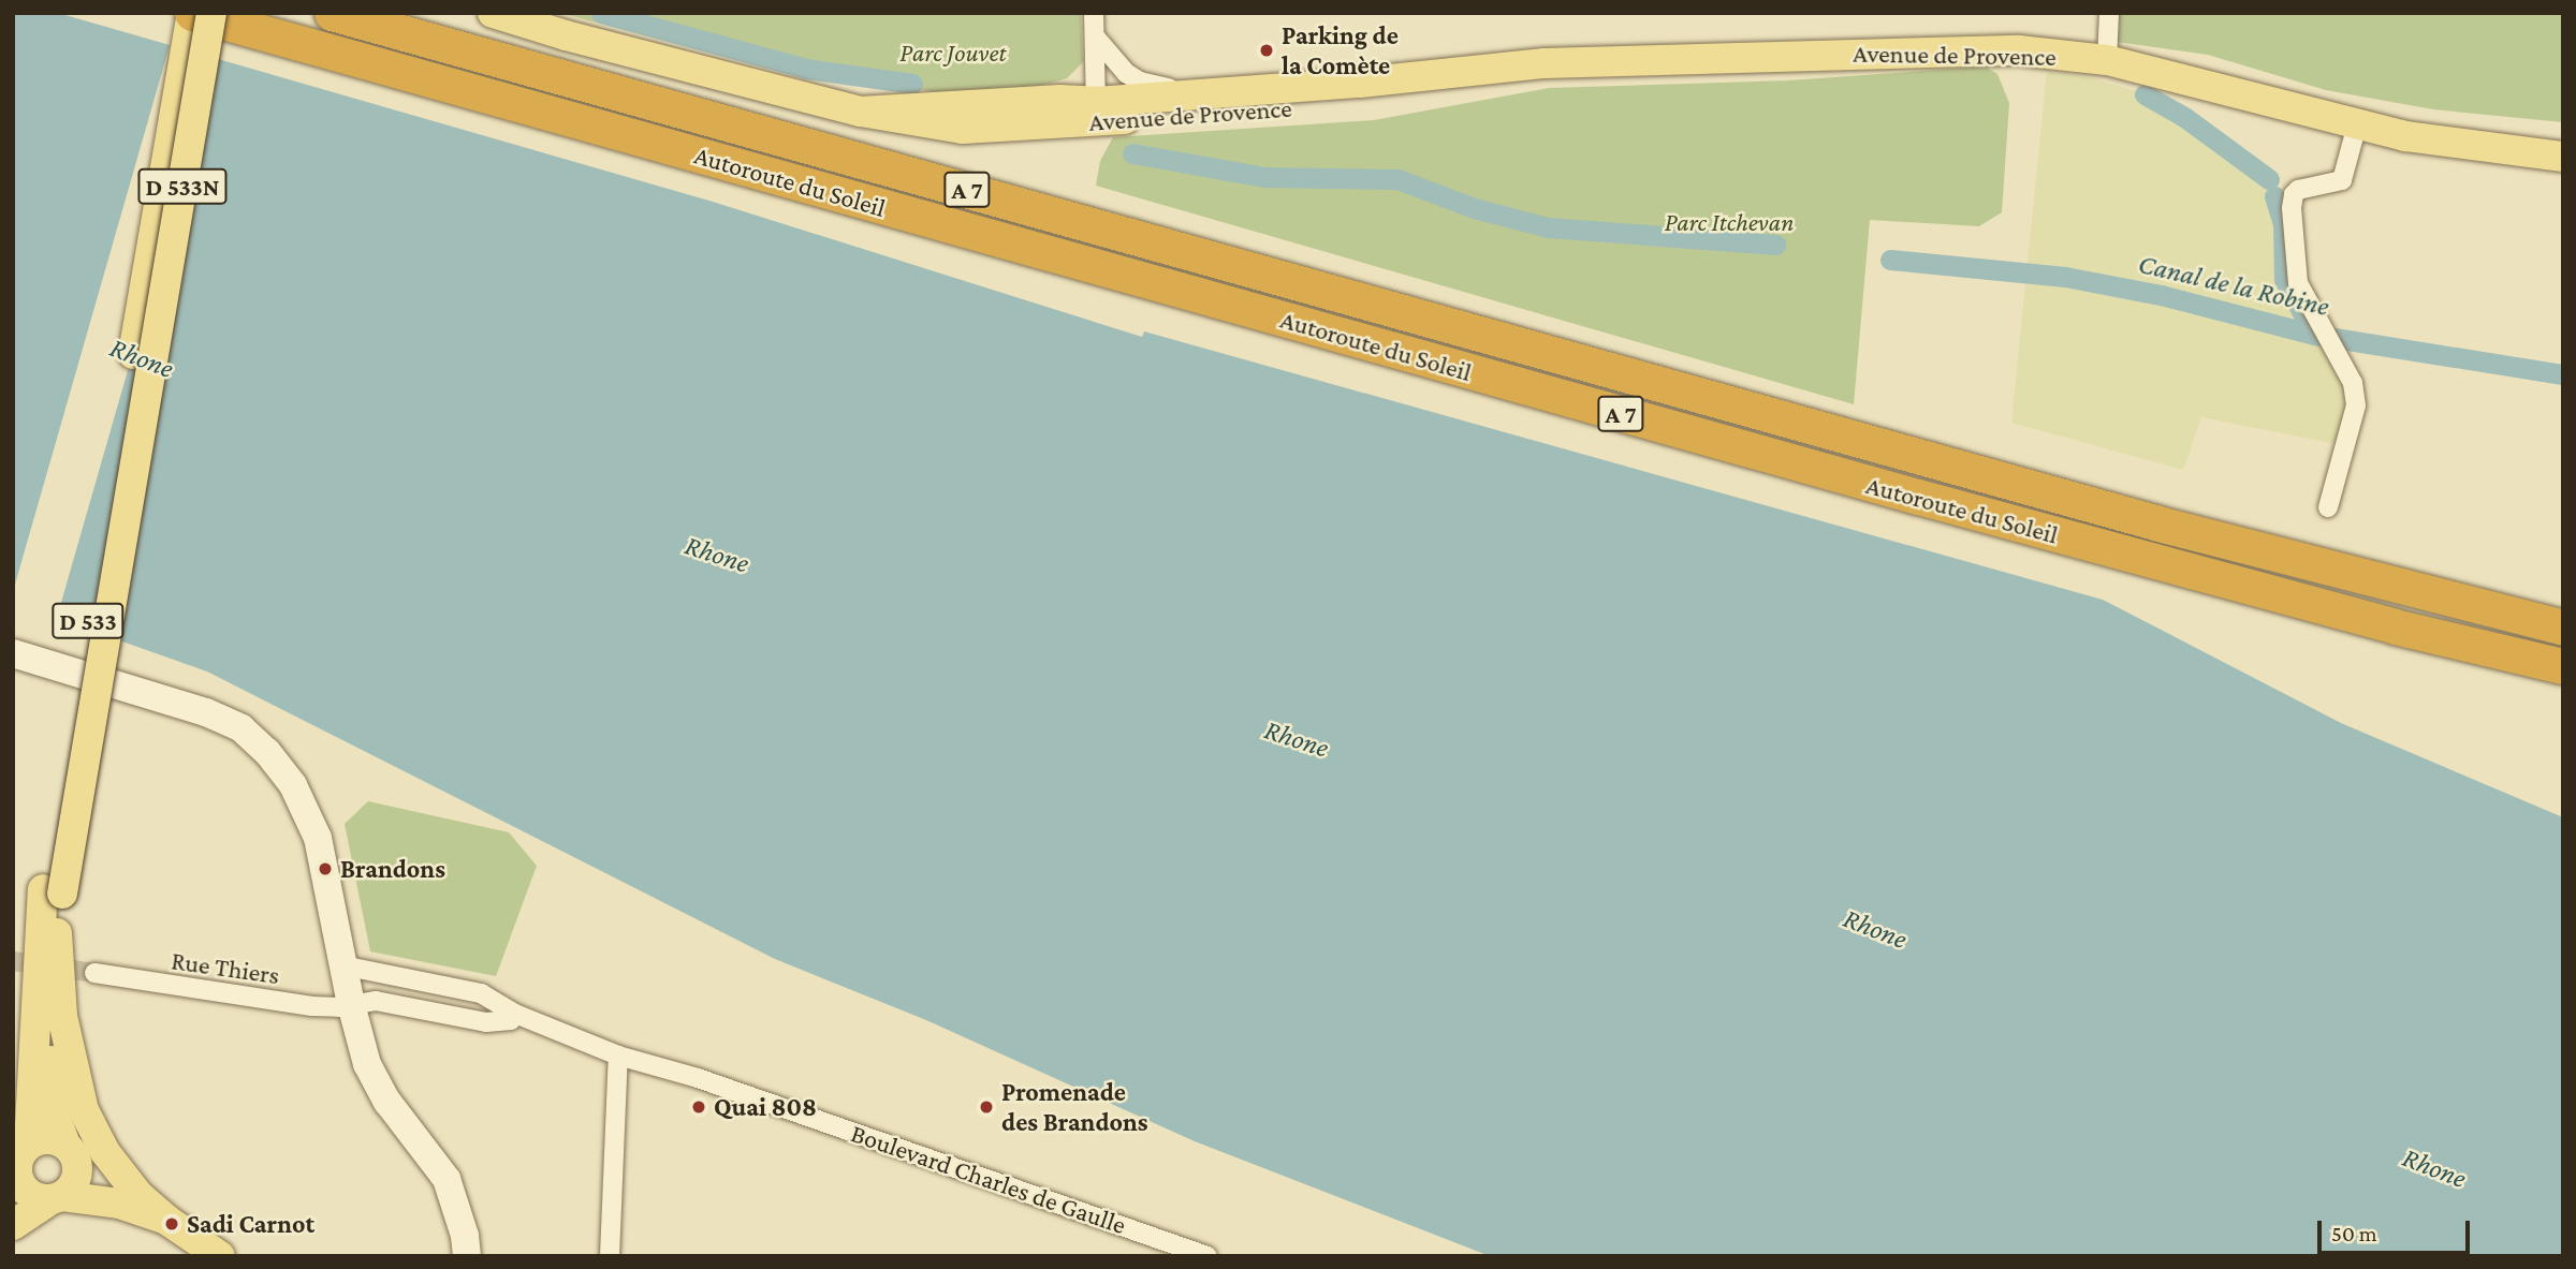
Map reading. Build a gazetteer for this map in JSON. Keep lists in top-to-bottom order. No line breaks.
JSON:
{"streets":{"highway":["Autoroute du Soleil","A 7"],"main road":["Avenue de Provence","D 533N","D 533"],"street":["Rue Thiers","Boulevard Charles de Gaulle"]},"crossings":[["Autoroute du Soleil","D 533N"],["D 533N","D 533"]],"water":["Canal de la Robine","Rhone"],"parks":["Parc Jouvet","Parc Itchevan"],"places":["Parking de la Comète","Brandons","Quai 808","Promenade des Brandons","Sadi Carnot"],"scale_bar":"50 m"}
